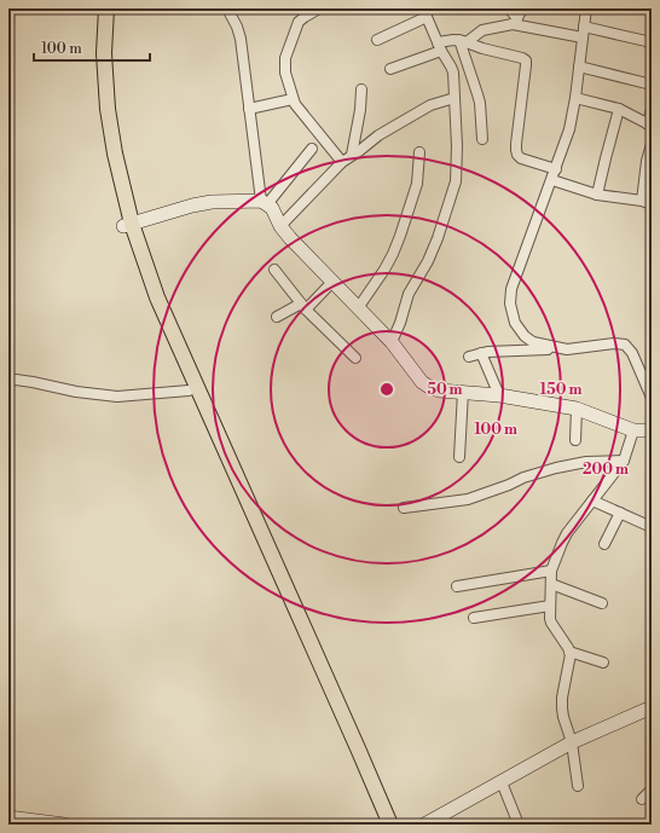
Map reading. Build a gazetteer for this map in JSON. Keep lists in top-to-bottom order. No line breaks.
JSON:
{"scale_bar":"100 m","rings":["50 m","150 m","100 m","200 m"]}
